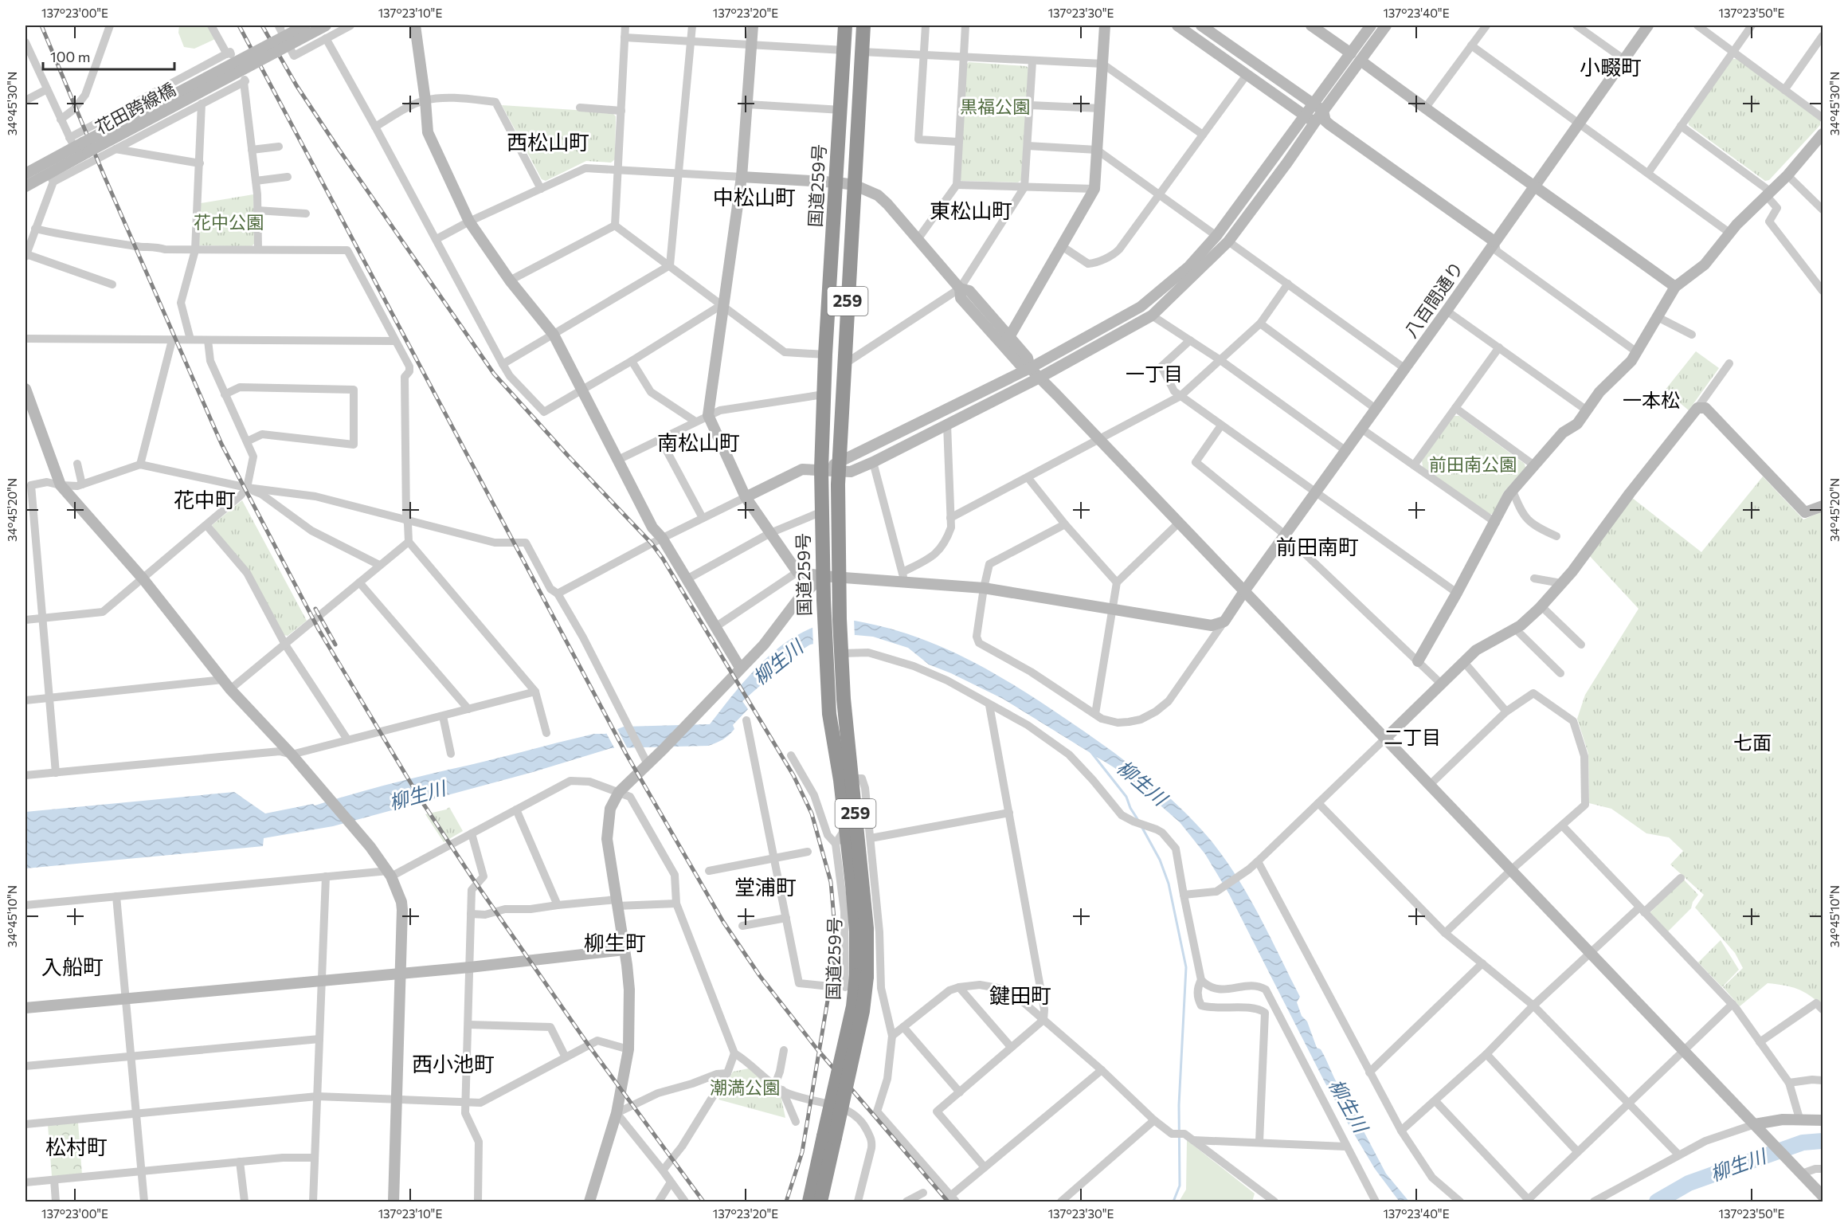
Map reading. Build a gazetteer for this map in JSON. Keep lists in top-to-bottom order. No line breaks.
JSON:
{"streets":{"highway":["国道259号","259"],"street":["花田跨線橋","八百間通り"]},"districts":["小畷町","西松山町","中松山町","東松山町","一丁目","一本松","南松山町","花中町","前田南町","二丁目","七面","堂浦町","柳生町","入船町","鍵田町","西小池町","松村町"],"water":["柳生川"],"parks":["黒福公園","花中公園","前田南公園","潮満公園"],"scale_bar":"100 m","coordinates":["137°23'00\"E","137°23'10\"E","137°23'20\"E","137°23'30\"E","137°23'40\"E","137°23'50\"E","34°45'30\"N","34°45'20\"N","34°45'10\"N"]}
